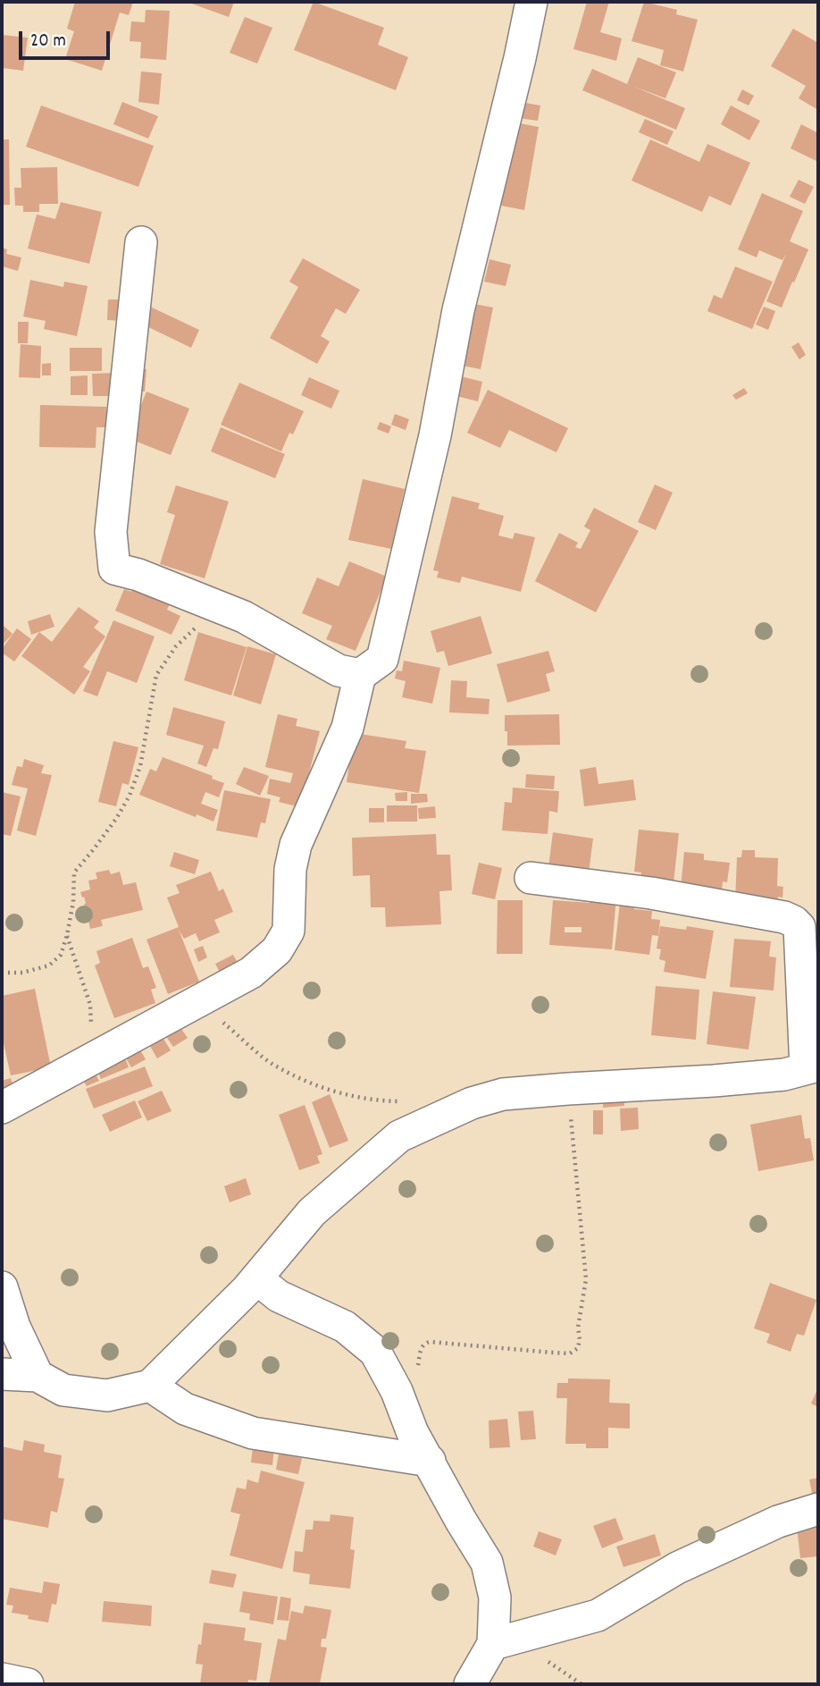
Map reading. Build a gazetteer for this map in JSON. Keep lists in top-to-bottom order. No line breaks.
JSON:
{"scale_bar":"20 m"}
